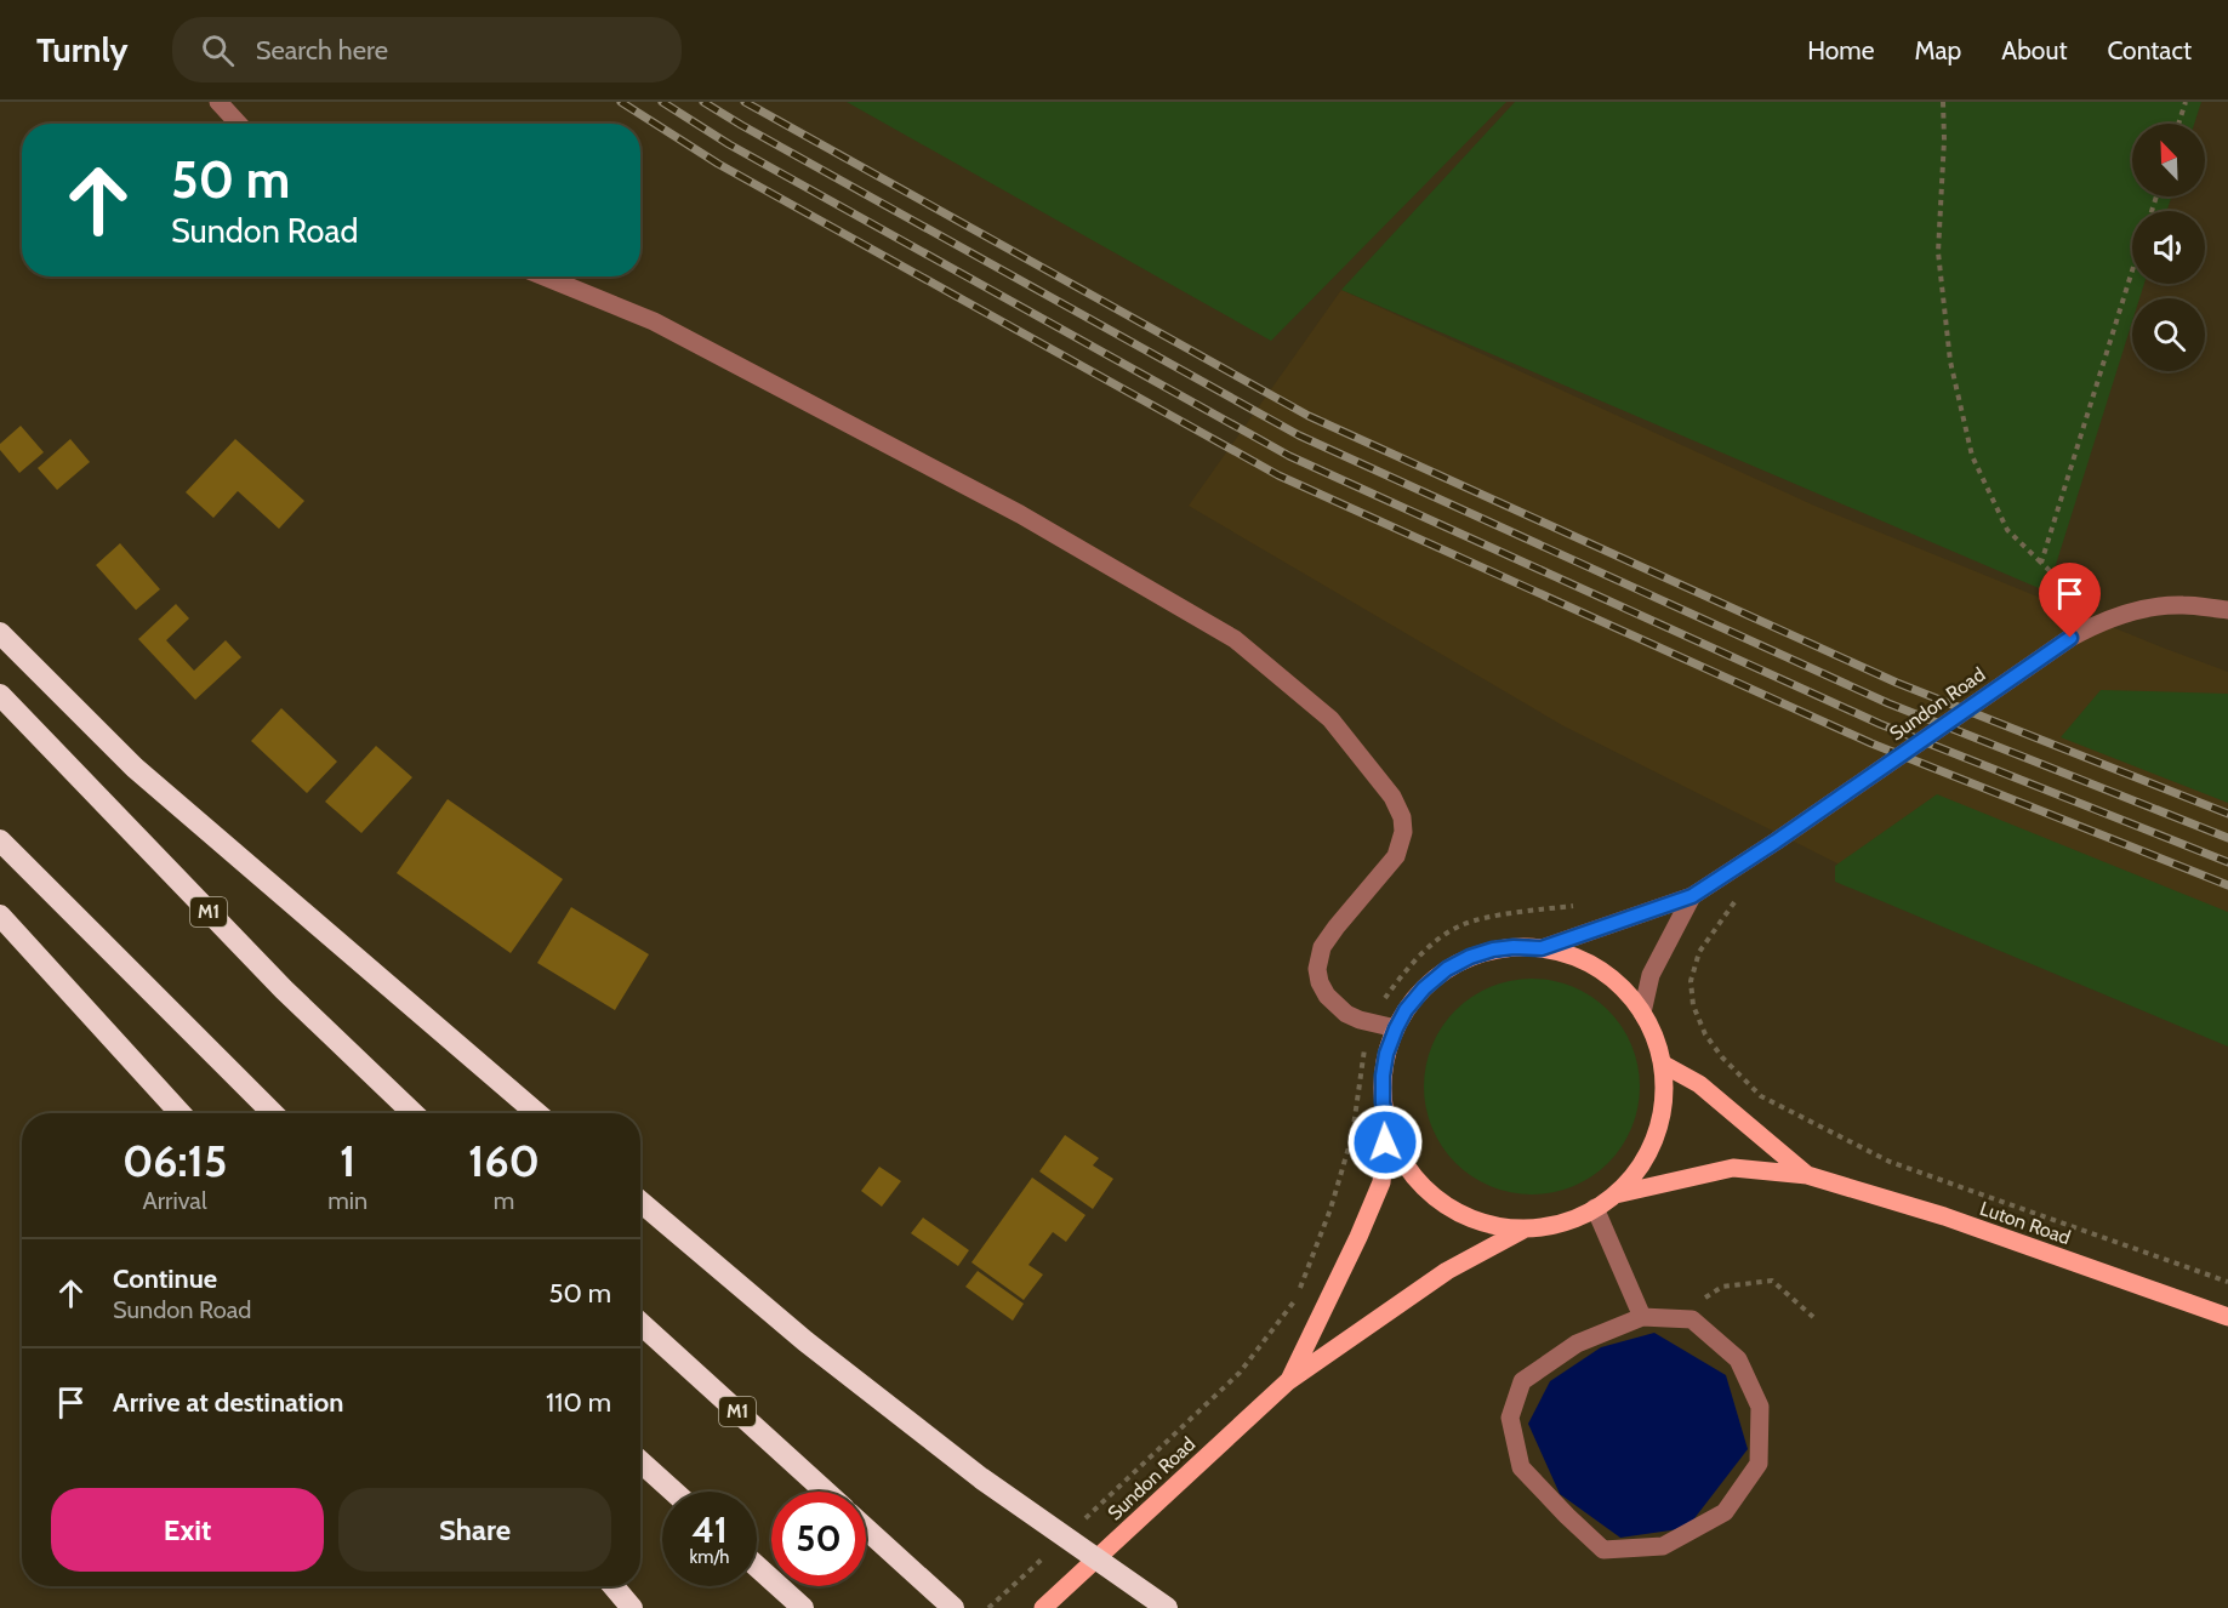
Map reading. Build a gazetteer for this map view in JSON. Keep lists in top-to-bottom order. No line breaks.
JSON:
{"streets":{"highway":["M1"],"main road":["Sundon Road","Luton Road"]},"north":"top left","page":{"header":"Turnly","search":"Search here","nav":["Home","Map","About","Contact"],"turn":["50 m","Sundon Road"],"eta":["06:15","Arrival","1","min","160","m"],"list":[{"name":"Continue","note":"Sundon Road","value":"50 m"},{"name":"Arrive at destination","value":"110 m"}],"buttons":["Exit","Share"],"speed":"41 km/h","limit":"50"}}
